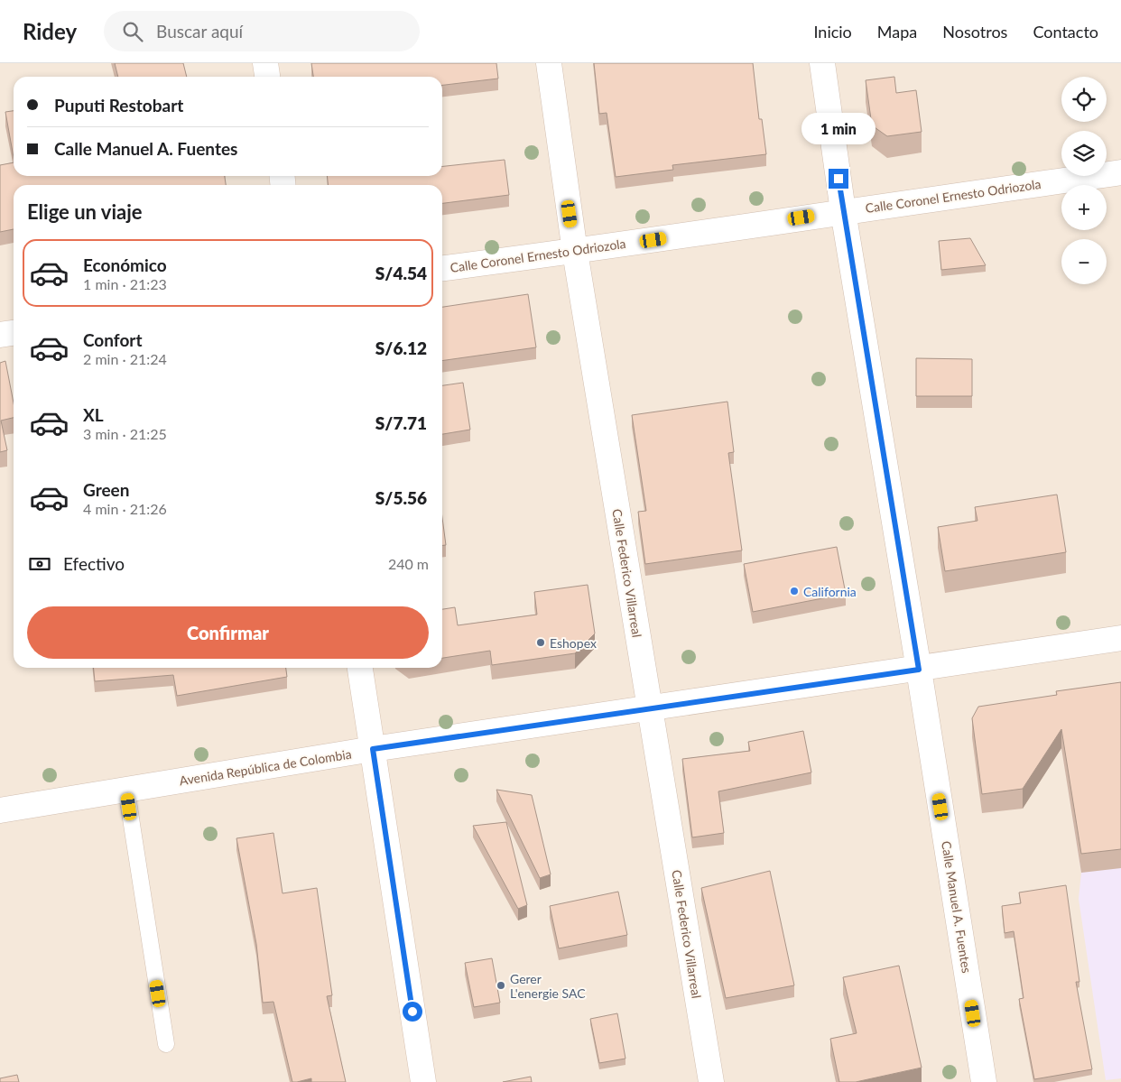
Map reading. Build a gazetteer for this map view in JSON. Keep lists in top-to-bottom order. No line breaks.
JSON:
{"streets":{"street":["Calle Coronel Ernesto Odriozola","Calle Federico Villarreal","Avenida República de Colombia","Calle Manuel A. Fuentes"]},"crossings":[["Calle Coronel Ernesto Odriozola","Calle Federico Villarreal"],["Calle Coronel Ernesto Odriozola","Calle Manuel A. Fuentes"],["Calle Federico Villarreal","Avenida República de Colombia"],["Avenida República de Colombia","Calle Manuel A. Fuentes"]],"places":["California","Eshopex","Gerer L'energie SAC"],"page":{"header":"Ridey","search":"Buscar aquí","nav":["Inicio","Mapa","Nosotros","Contacto"],"map_buttons":["+","−"],"banner":["Puputi Restobart","Calle Manuel A. Fuentes"],"bubble":"1 min","heading":"Elige un viaje","list":[{"name":"Económico","note":"1 min · 21:23","value":"S/4.54"},{"name":"Confort","note":"2 min · 21:24","value":"S/6.12"},{"name":"XL","note":"3 min · 21:25","value":"S/7.71"},{"name":"Green","note":"4 min · 21:26","value":"S/5.56"}],"pay":["Efectivo","240 m"],"buttons":"Confirmar"}}
